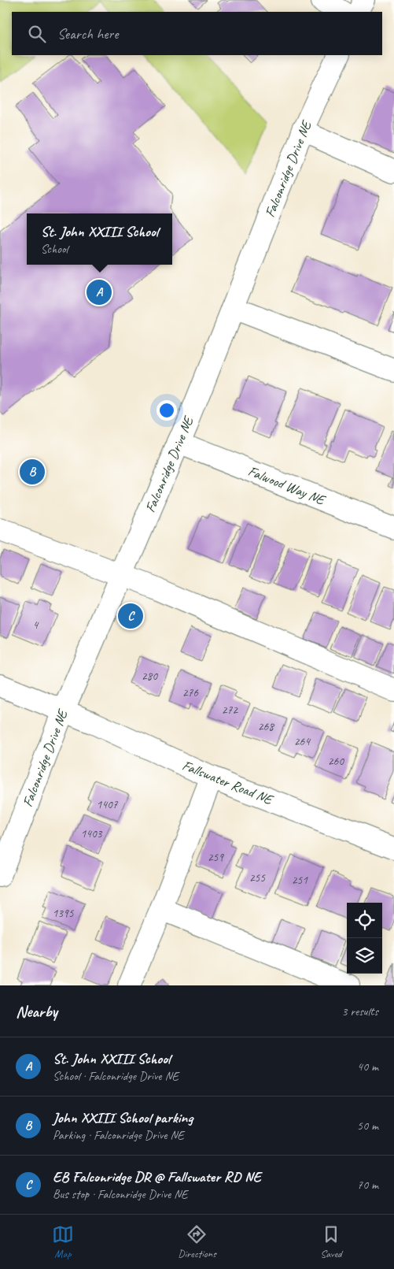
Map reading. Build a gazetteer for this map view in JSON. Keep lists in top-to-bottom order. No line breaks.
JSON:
{"streets":{"street":["Falconridge Drive NE","Falwood Way NE","Fallswater Road NE"]},"crossings":[["Falconridge Drive NE","Falwood Way NE"],["Falconridge Drive NE","Fallswater Road NE"]],"house_numbers":["4","280","276","272","268","264","260","1407","1403","259","255","251","1395"],"page":{"search":"Search here","popup":["St. John XXIII School","School"],"pins":["A","B","C"],"heading":["Nearby","3 results"],"list":[{"mark":"A","name":"St. John XXIII School","note":"School · Falconridge Drive NE","value":"40 m"},{"mark":"B","name":"John XXIII School parking","note":"Parking · Falconridge Drive NE","value":"50 m"},{"mark":"C","name":"EB Falconridge DR @ Fallswater RD NE","note":"Bus stop · Falconridge Drive NE","value":"70 m"}],"nav":["Map","Directions","Saved"]}}
